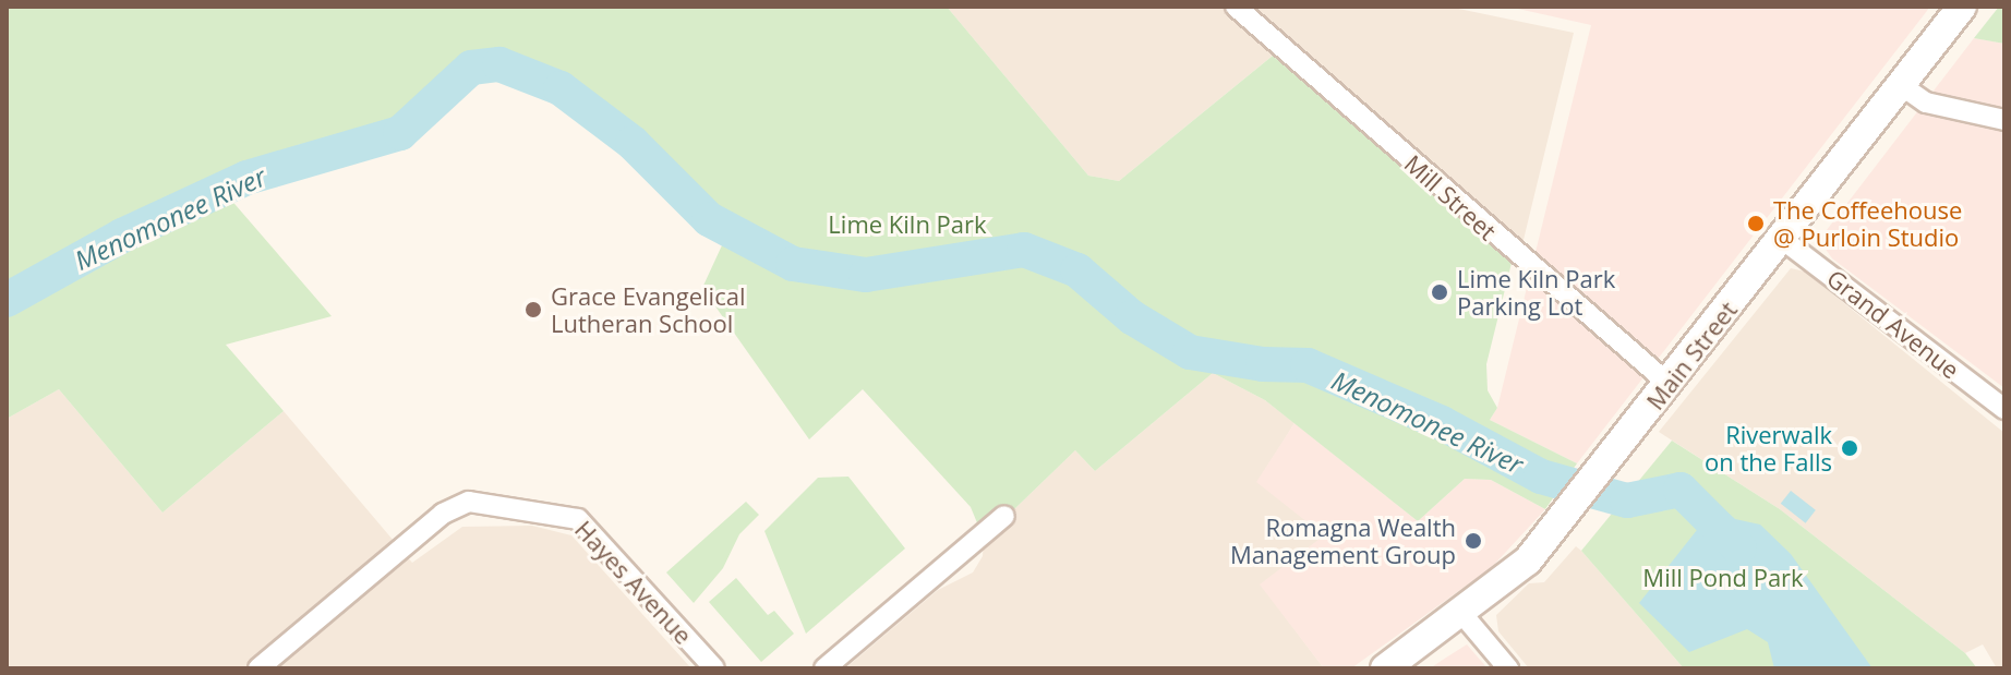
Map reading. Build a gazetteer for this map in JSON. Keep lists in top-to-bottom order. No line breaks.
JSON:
{"streets":{"main road":["Main Street"],"street":["Mill Street","Grand Avenue","Hayes Avenue"]},"crossings":[["Mill Street","Main Street"],["Grand Avenue","Main Street"]],"water":["Menomonee River"],"parks":["Lime Kiln Park","Mill Pond Park"],"places":["The Coffeehouse @ Purloin Studio","Lime Kiln Park Parking Lot","Grace Evangelical Lutheran School","Riverwalk on the Falls","Romagna Wealth Management Group"]}
